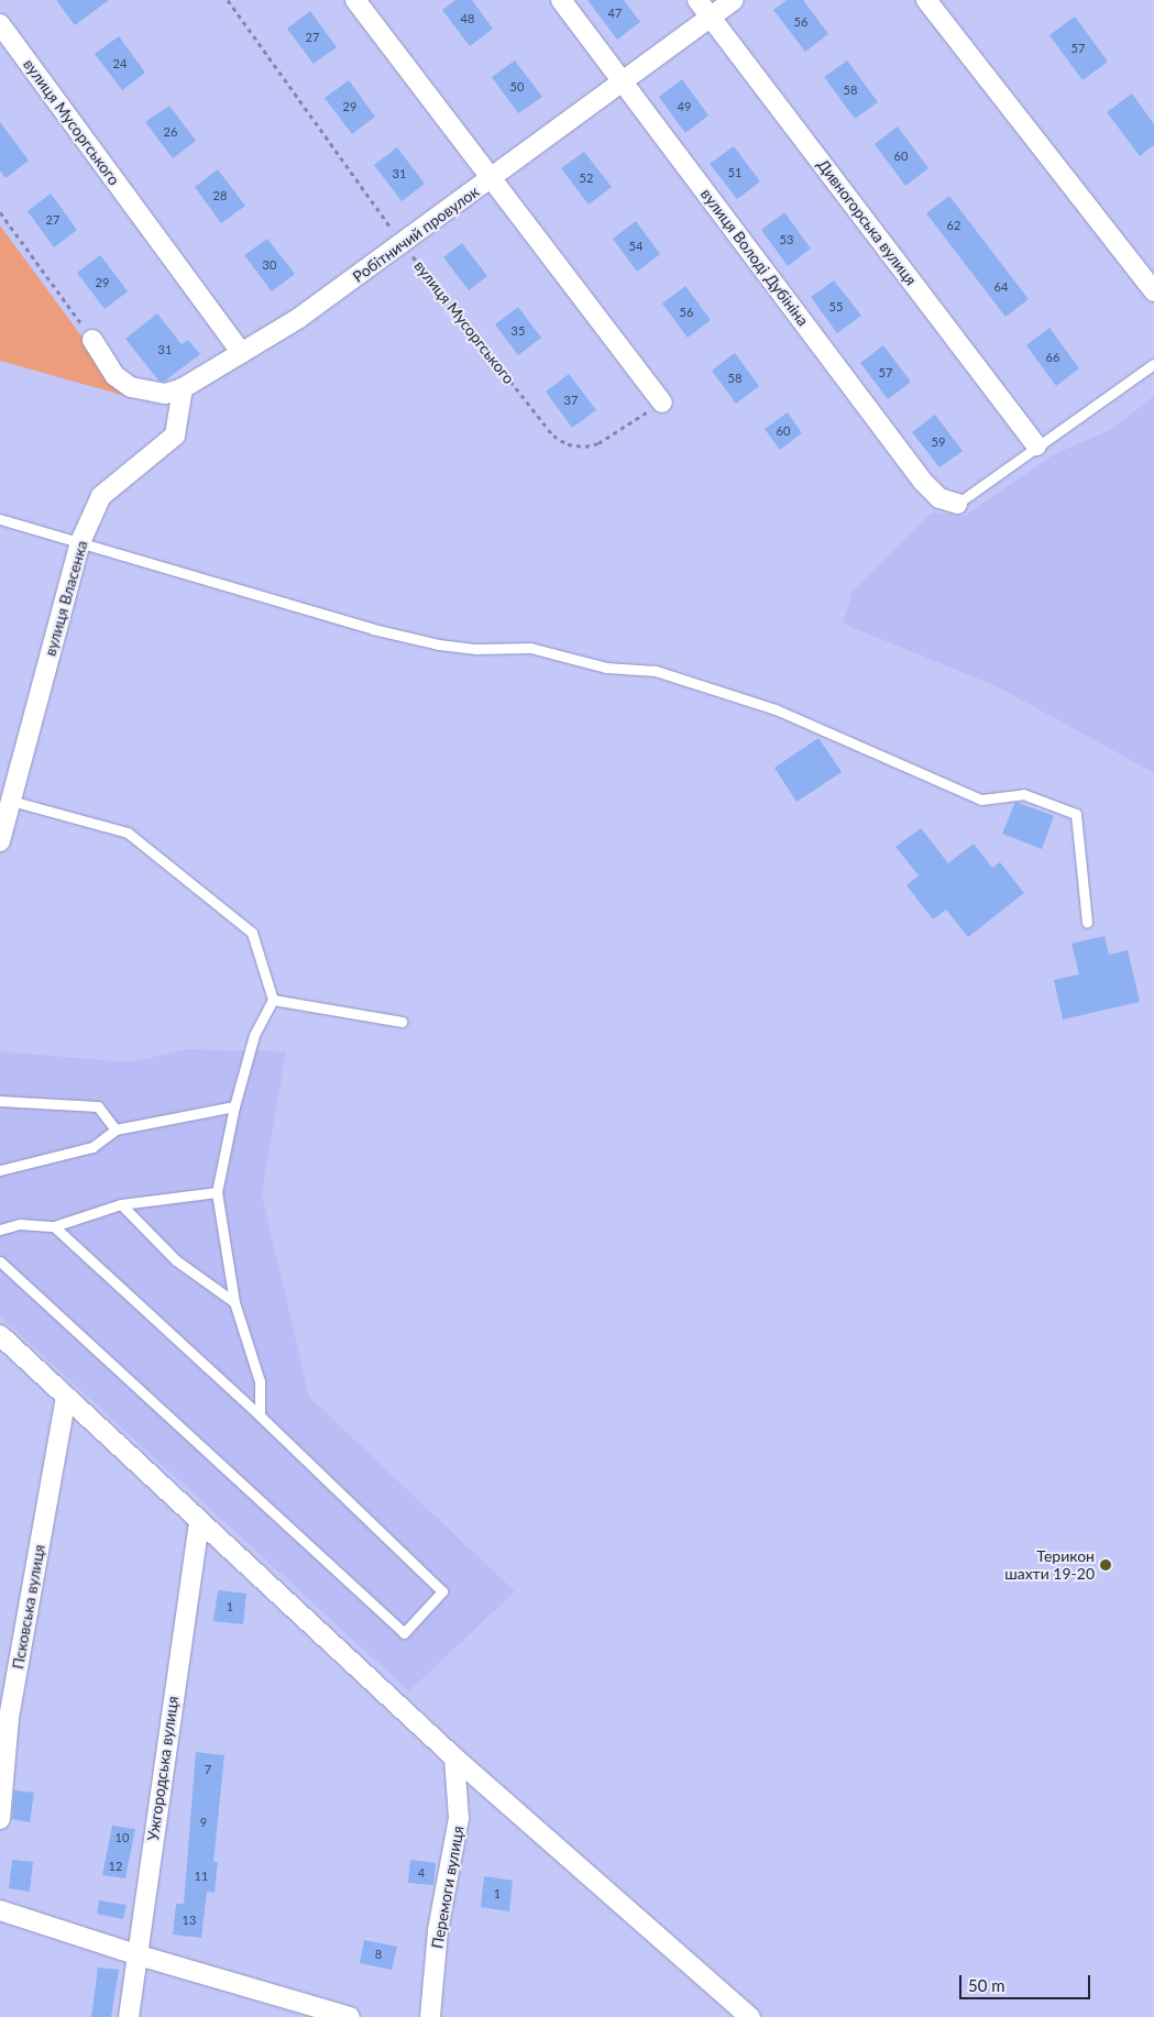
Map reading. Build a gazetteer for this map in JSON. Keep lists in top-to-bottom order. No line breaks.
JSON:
{"streets":{"street":["вулиця Мусоргського","Дивногорська вулиця","Робітничий провулок","вулиця Володі Дубініна","вулиця Власенка","Псковська вулиця","Ужгородська вулиця","Перемоги вулиця"]},"crossings":[["вулиця Мусоргського","Робітничий провулок"],["Дивногорська вулиця","Робітничий провулок"],["Робітничий провулок","вулиця Володі Дубініна"],["Робітничий провулок","вулиця Власенка"]],"places":["Терикон шахти 19-20"],"house_numbers":["47","48","56","27","57","24","50","58","29","49","26","60","51","31","52","28","27","62","53","54","30","29","64","55","56","35","31","66","57","58","37","60","59","1","7","9","10","12","4","11","1","13","8"],"scale_bar":"50 m"}
